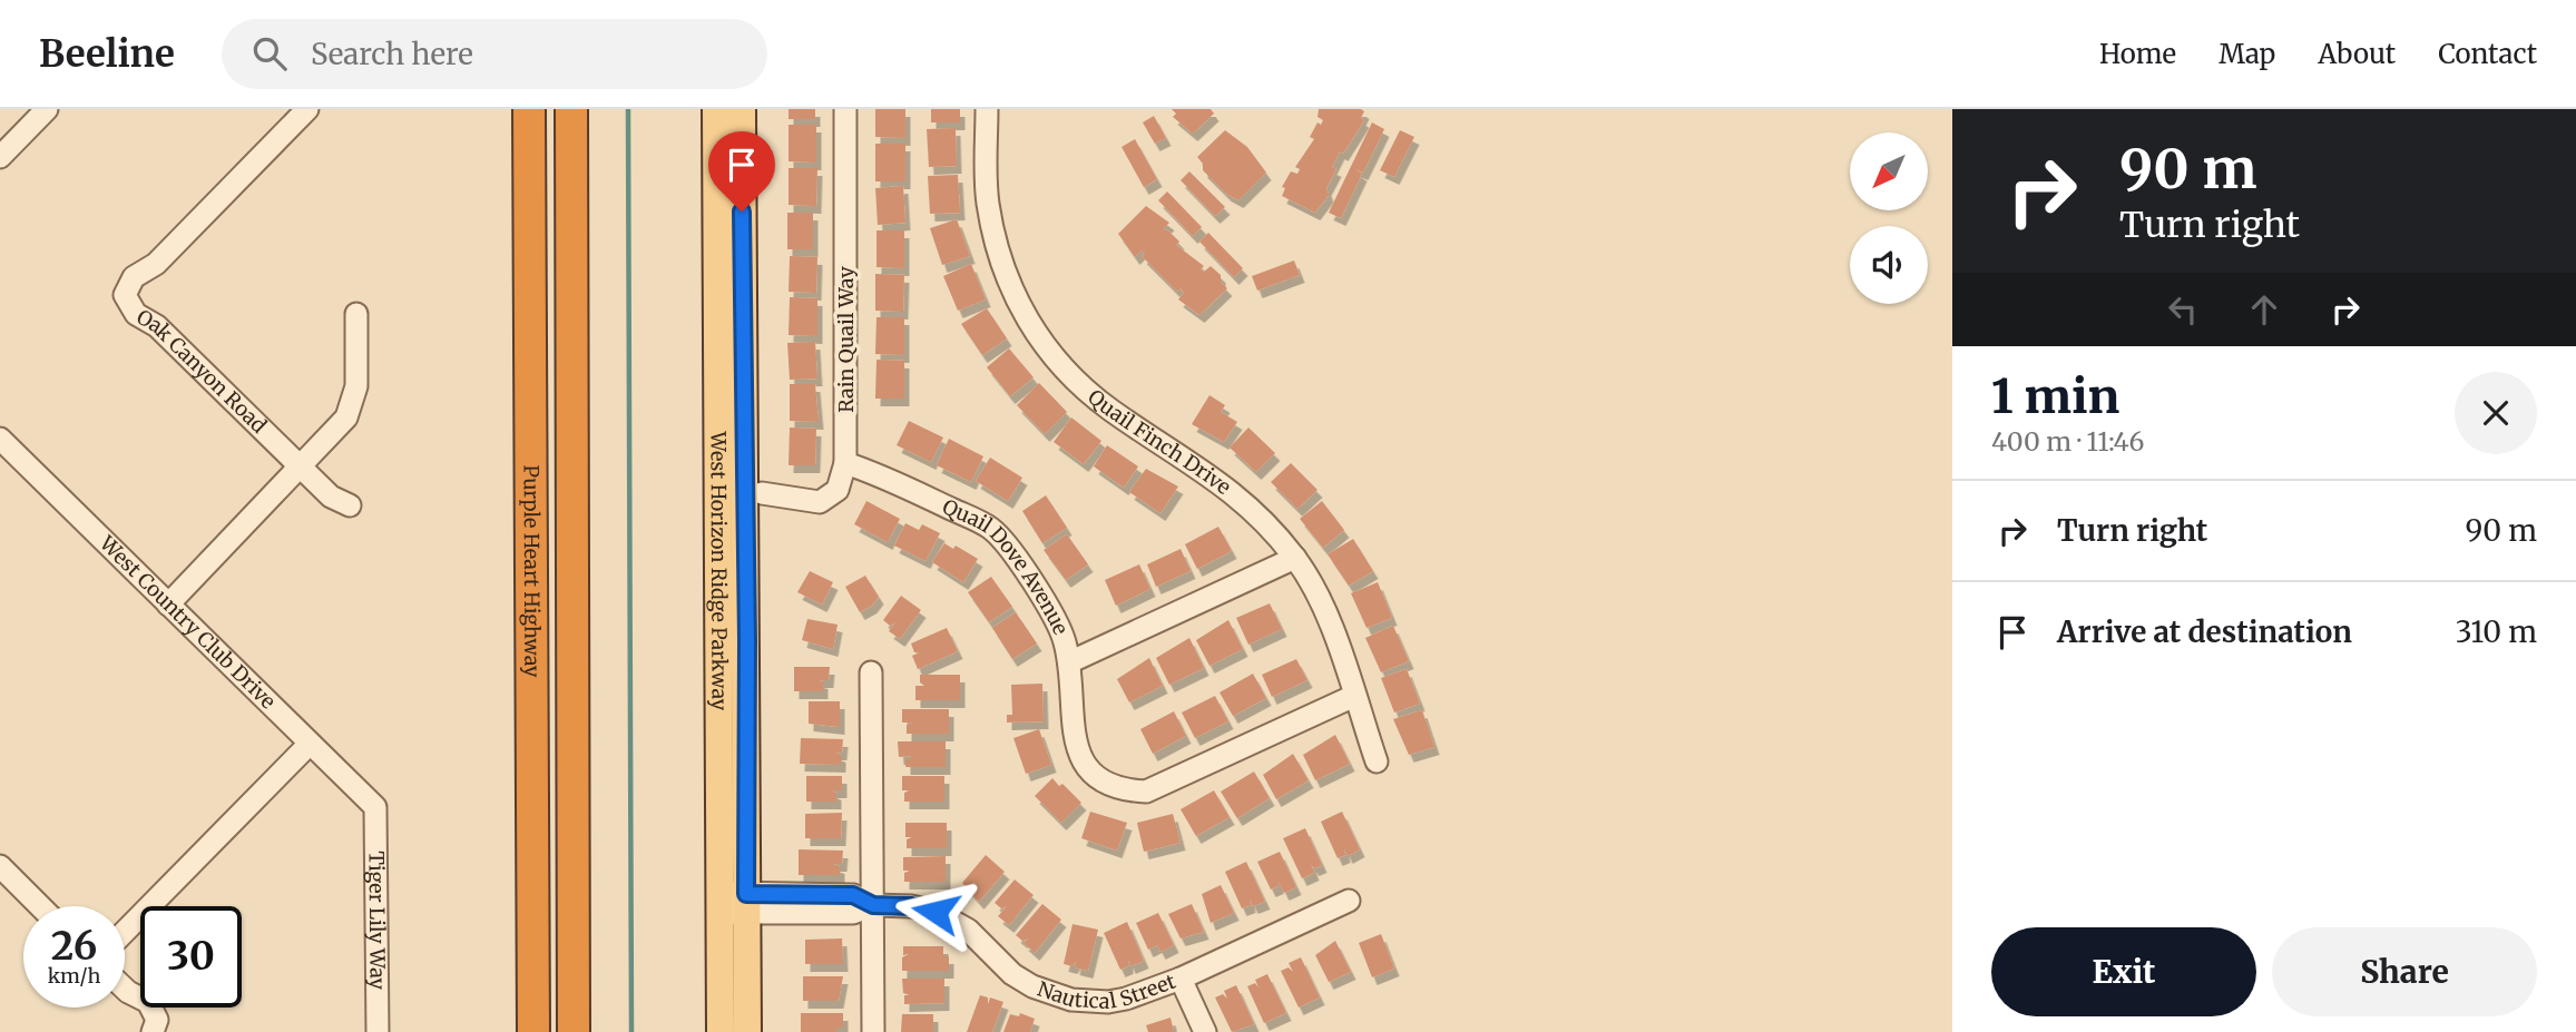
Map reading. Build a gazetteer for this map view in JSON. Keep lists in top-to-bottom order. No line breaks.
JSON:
{"streets":{"highway":["Purple Heart Highway"],"main road":["West Horizon Ridge Parkway"],"street":["Rain Quail Way","Oak Canyon Road","Quail Finch Drive","Quail Dove Avenue","West Country Club Drive","Tiger Lily Way","Nautical Street"]},"crossings":[["Rain Quail Way","West Horizon Ridge Parkway"],["Rain Quail Way","Quail Dove Avenue"],["Quail Finch Drive","Quail Dove Avenue"],["West Horizon Ridge Parkway","Nautical Street"],["West Country Club Drive","Tiger Lily Way"]],"north":"bottom left","page":{"header":"Beeline","search":"Search here","nav":["Home","Map","About","Contact"],"turn":["90 m","Turn right"],"heading":["1 min","400 m · 11:46"],"list":[{"name":"Turn right","value":"90 m"},{"name":"Arrive at destination","value":"310 m"}],"speed":"26 km/h","limit":"30","buttons":["Exit","Share"]}}
